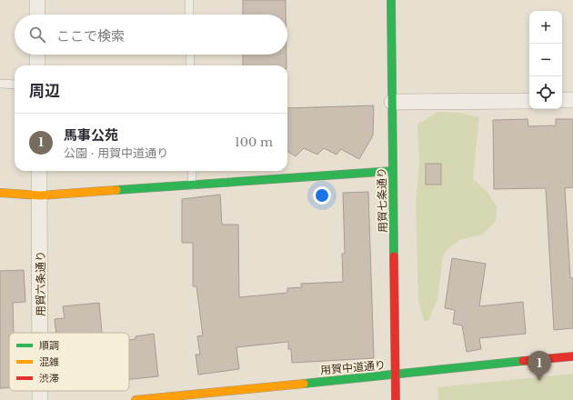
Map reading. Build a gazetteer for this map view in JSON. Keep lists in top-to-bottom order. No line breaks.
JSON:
{"streets":{"street":["用賀七条通り","用賀六条通り","用賀中道通り"]},"crossings":[["用賀七条通り","用賀中道通り"]],"legend":["順調","混雑","渋滞"],"page":{"map_buttons":["+","−"],"search":"ここで検索","heading":"周辺","list":[{"mark":"1","name":"馬事公苑","note":"公園 · 用賀中道通り","value":"100 m"}],"pins":"1"}}
